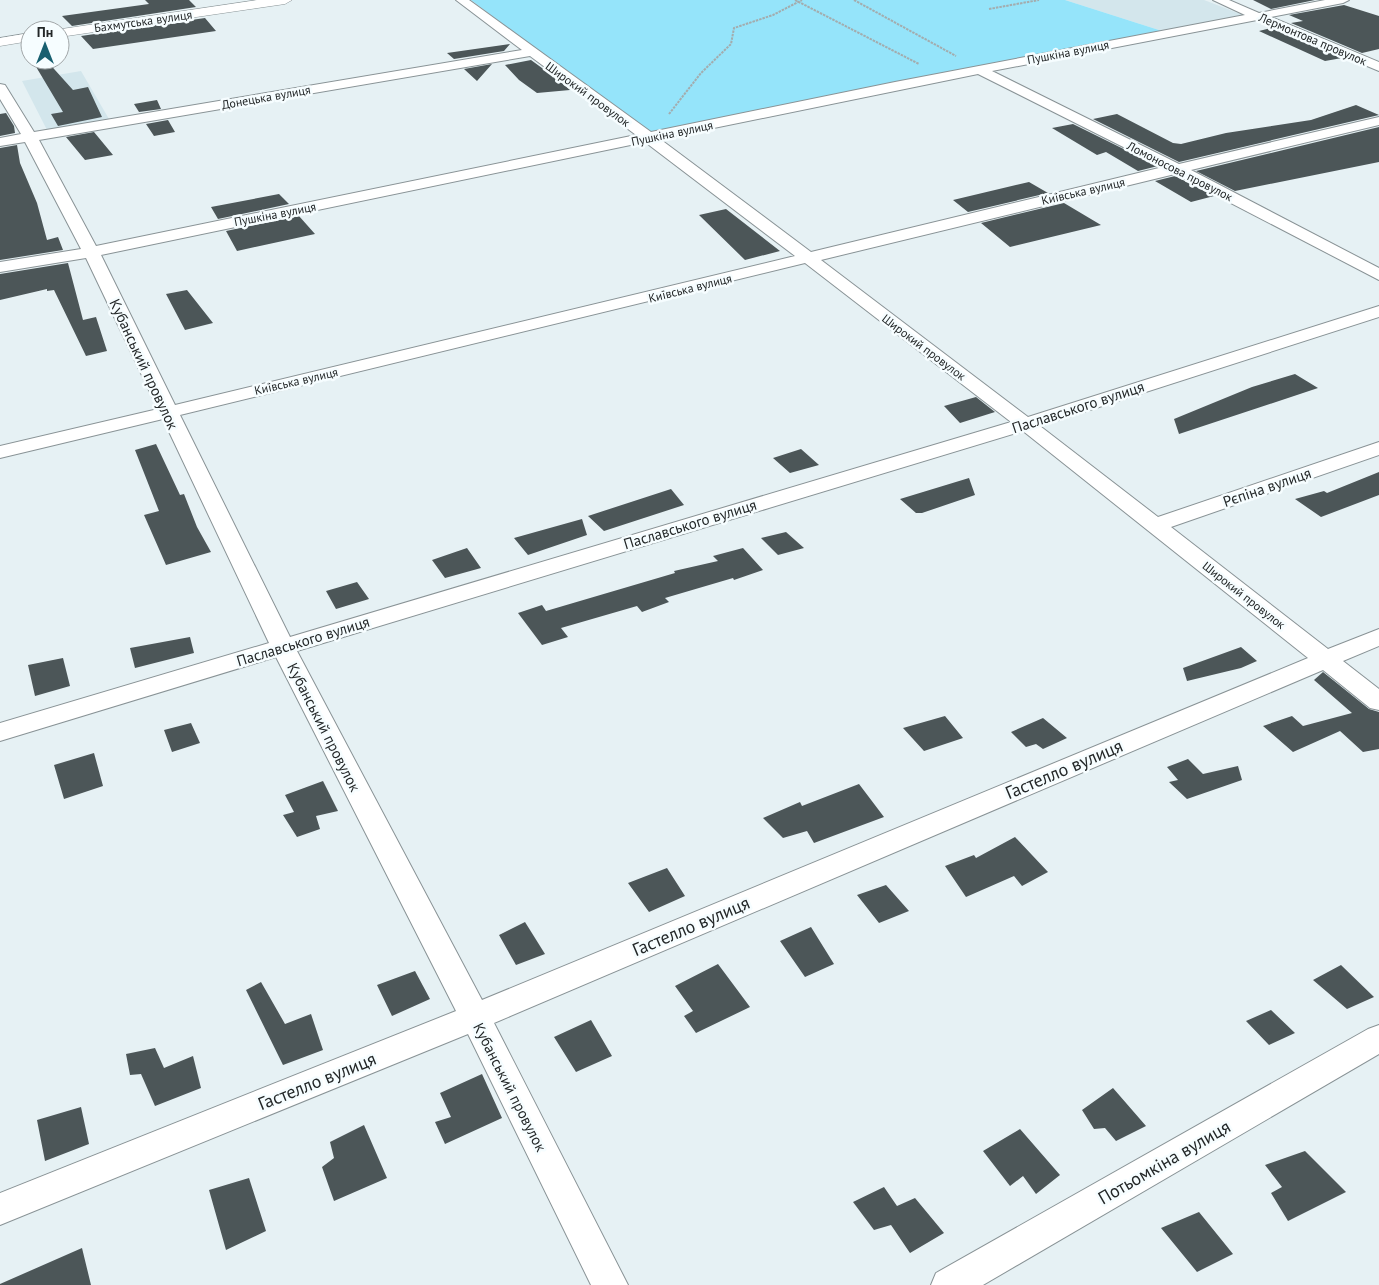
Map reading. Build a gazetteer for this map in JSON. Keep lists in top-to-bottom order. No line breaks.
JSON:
{"streets":{"street":["Бахмутська вулиця","Лермонтова провулок","Пушкіна вулиця","Широкий провулок","Донецька вулиця","Ломоносова провулок","Київська вулиця","Кубанський провулок","Паславського вулиця","Рєпіна вулиця","Гастелло вулиця","Потьомкіна вулиця"]},"crossings":[["Лермонтова провулок","Пушкіна вулиця"],["Пушкіна вулиця","Широкий провулок"],["Пушкіна вулиця","Ломоносова провулок"],["Пушкіна вулиця","Кубанський провулок"],["Широкий провулок","Донецька вулиця"],["Широкий провулок","Київська вулиця"],["Широкий провулок","Паславського вулиця"],["Широкий провулок","Рєпіна вулиця"],["Широкий провулок","Гастелло вулиця"],["Донецька вулиця","Кубанський провулок"],["Ломоносова провулок","Київська вулиця"],["Київська вулиця","Кубанський провулок"],["Кубанський провулок","Паславського вулиця"],["Кубанський провулок","Гастелло вулиця"]],"north":"top"}
